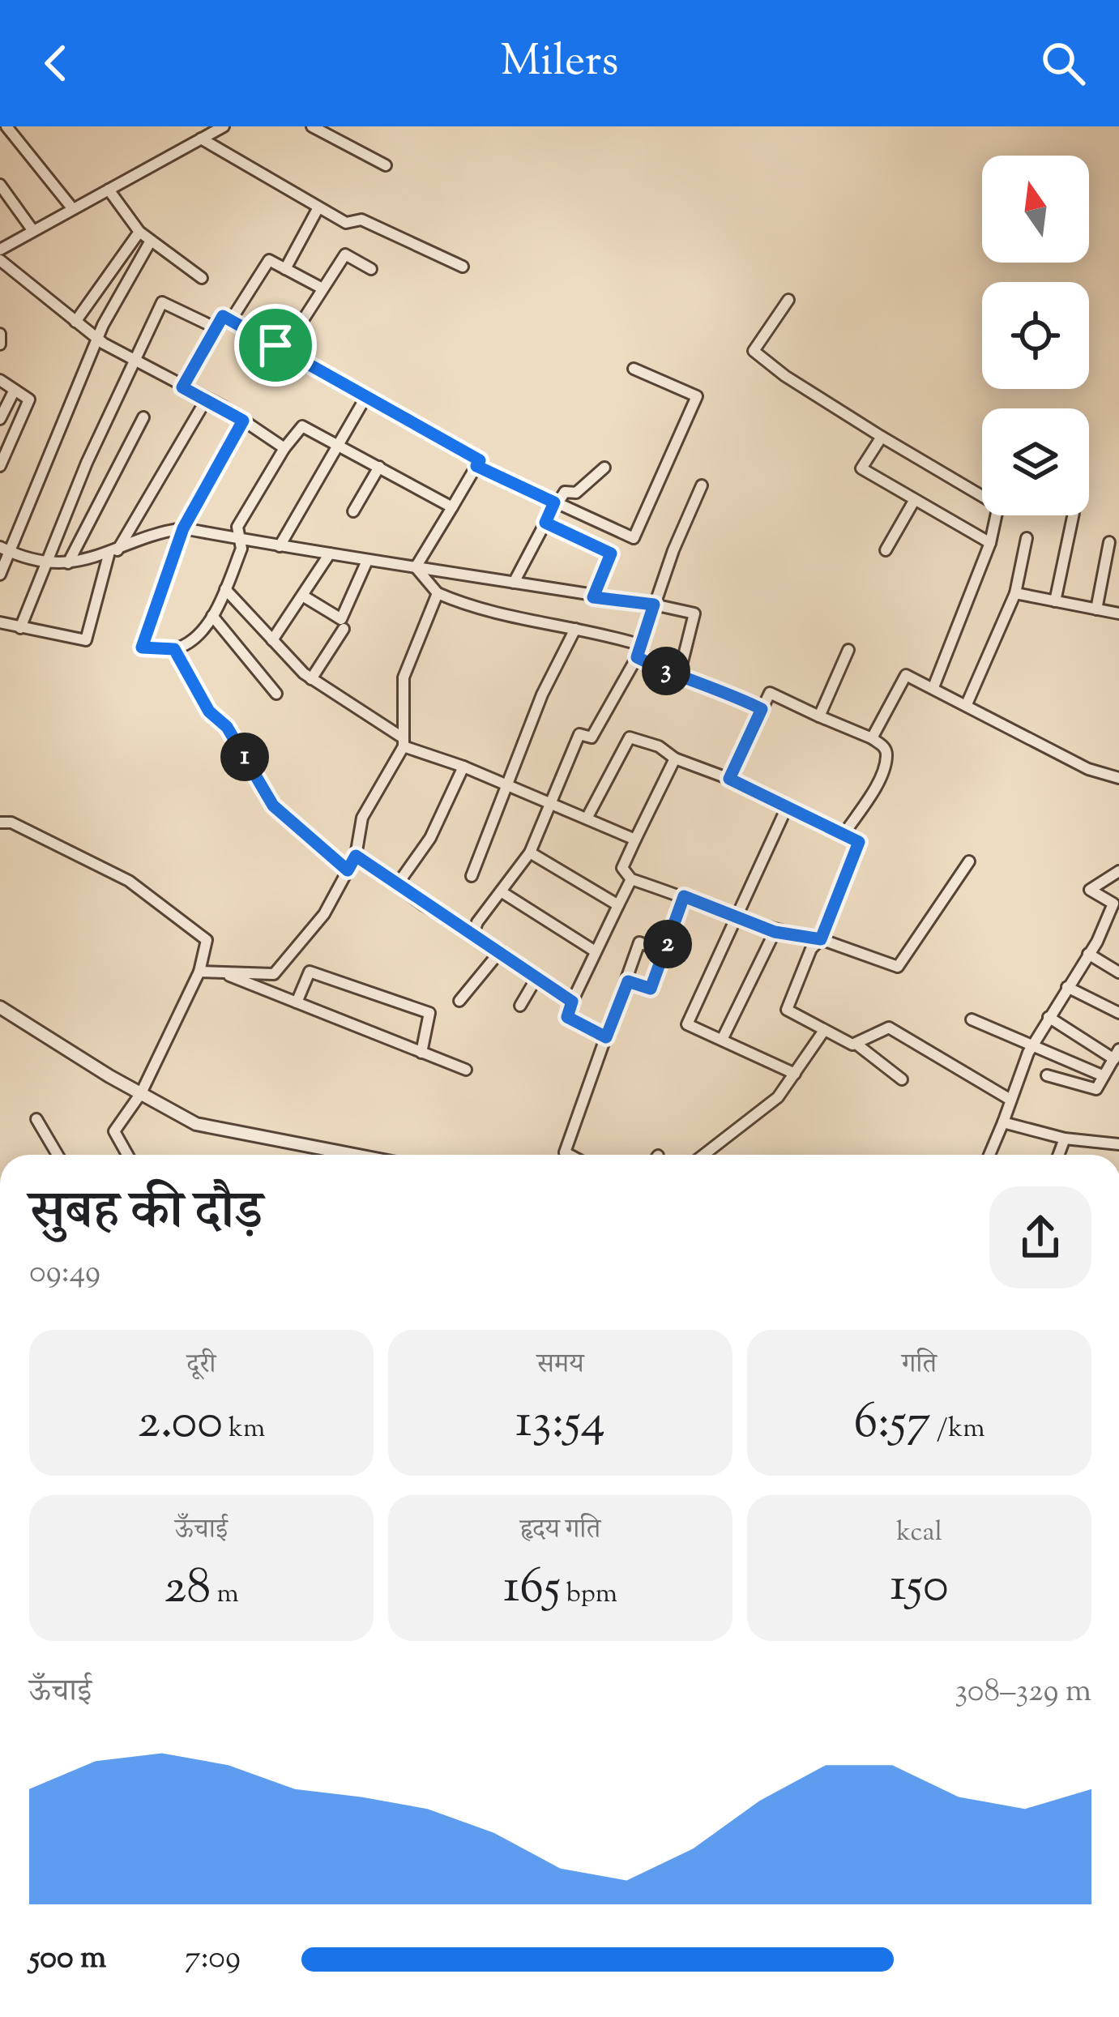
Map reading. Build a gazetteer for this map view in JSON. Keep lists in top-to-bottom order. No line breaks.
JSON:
{"north":"top","page":{"header":"Milers","pins":["3","1","2"],"heading":["सुबह की दौड़","09:49"],"stats":[["दूरी","2.00 km"],["समय","13:54"],["गति","6:57 /km"],["ऊँचाई","28 m"],["हृदय गति","165 bpm"],["kcal","150"]],"chart":["ऊँचाई","308–329 m"],"list":[{"name":"500 m","note":"7:09"}]}}
